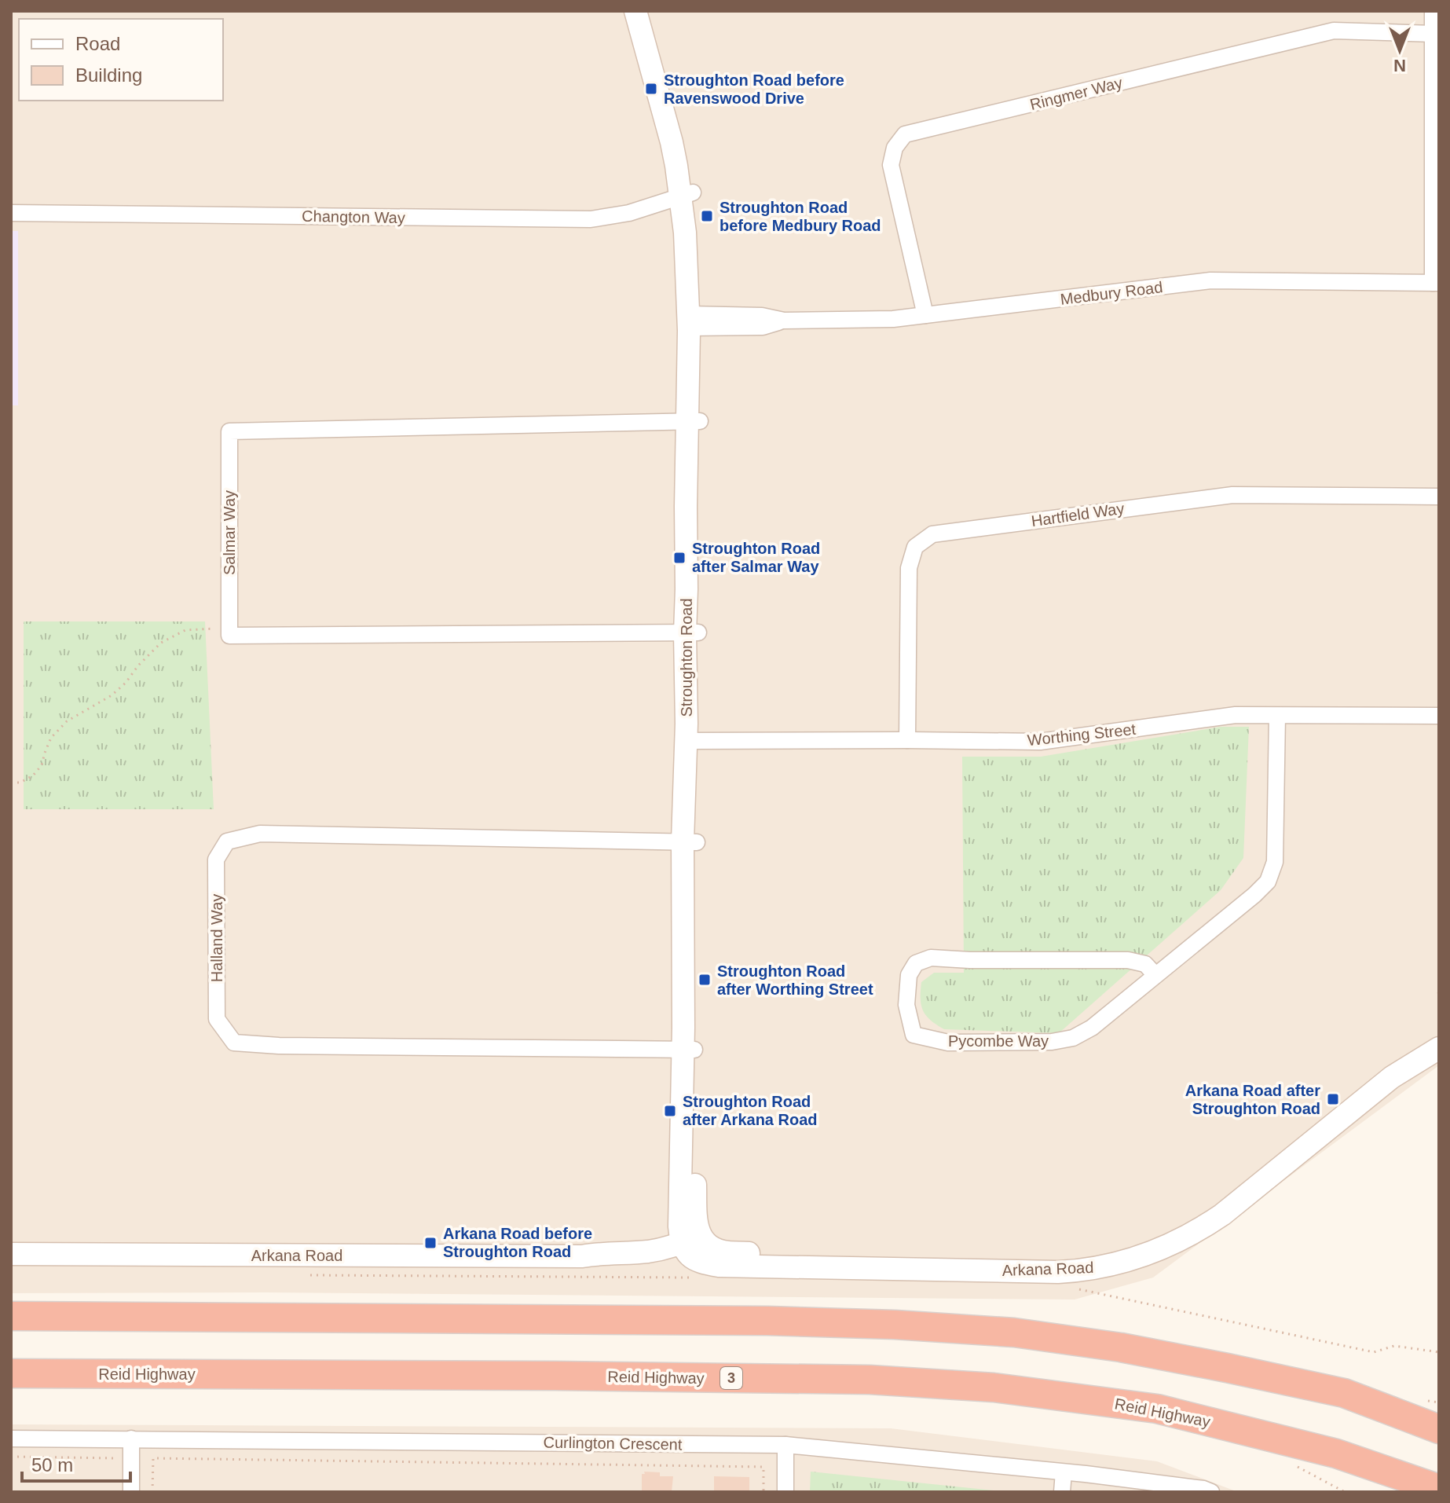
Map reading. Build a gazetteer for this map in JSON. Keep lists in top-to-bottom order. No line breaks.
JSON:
{"streets":{"highway":["Reid Highway","3"],"street":["Ringmer Way","Changton Way","Medbury Road","Hartfield Way","Salmar Way","Stroughton Road","Worthing Street","Halland Way","Pycombe Way","Arkana Road","Curlington Crescent"]},"crossings":[["Ringmer Way","Medbury Road"],["Changton Way","Stroughton Road"],["Medbury Road","Stroughton Road"],["Hartfield Way","Worthing Street"],["Salmar Way","Stroughton Road"],["Stroughton Road","Worthing Street"],["Stroughton Road","Halland Way"],["Stroughton Road","Arkana Road"],["Worthing Street","Pycombe Way"]],"places":{"transit":["Stroughton Road before Ravenswood Drive","Stroughton Road before Medbury Road","Stroughton Road after Salmar Way","Stroughton Road after Worthing Street","Arkana Road after Stroughton Road","Stroughton Road after Arkana Road","Arkana Road before Stroughton Road"]},"legend":["Road","Building"],"scale_bar":"50 m","north":"bottom"}
